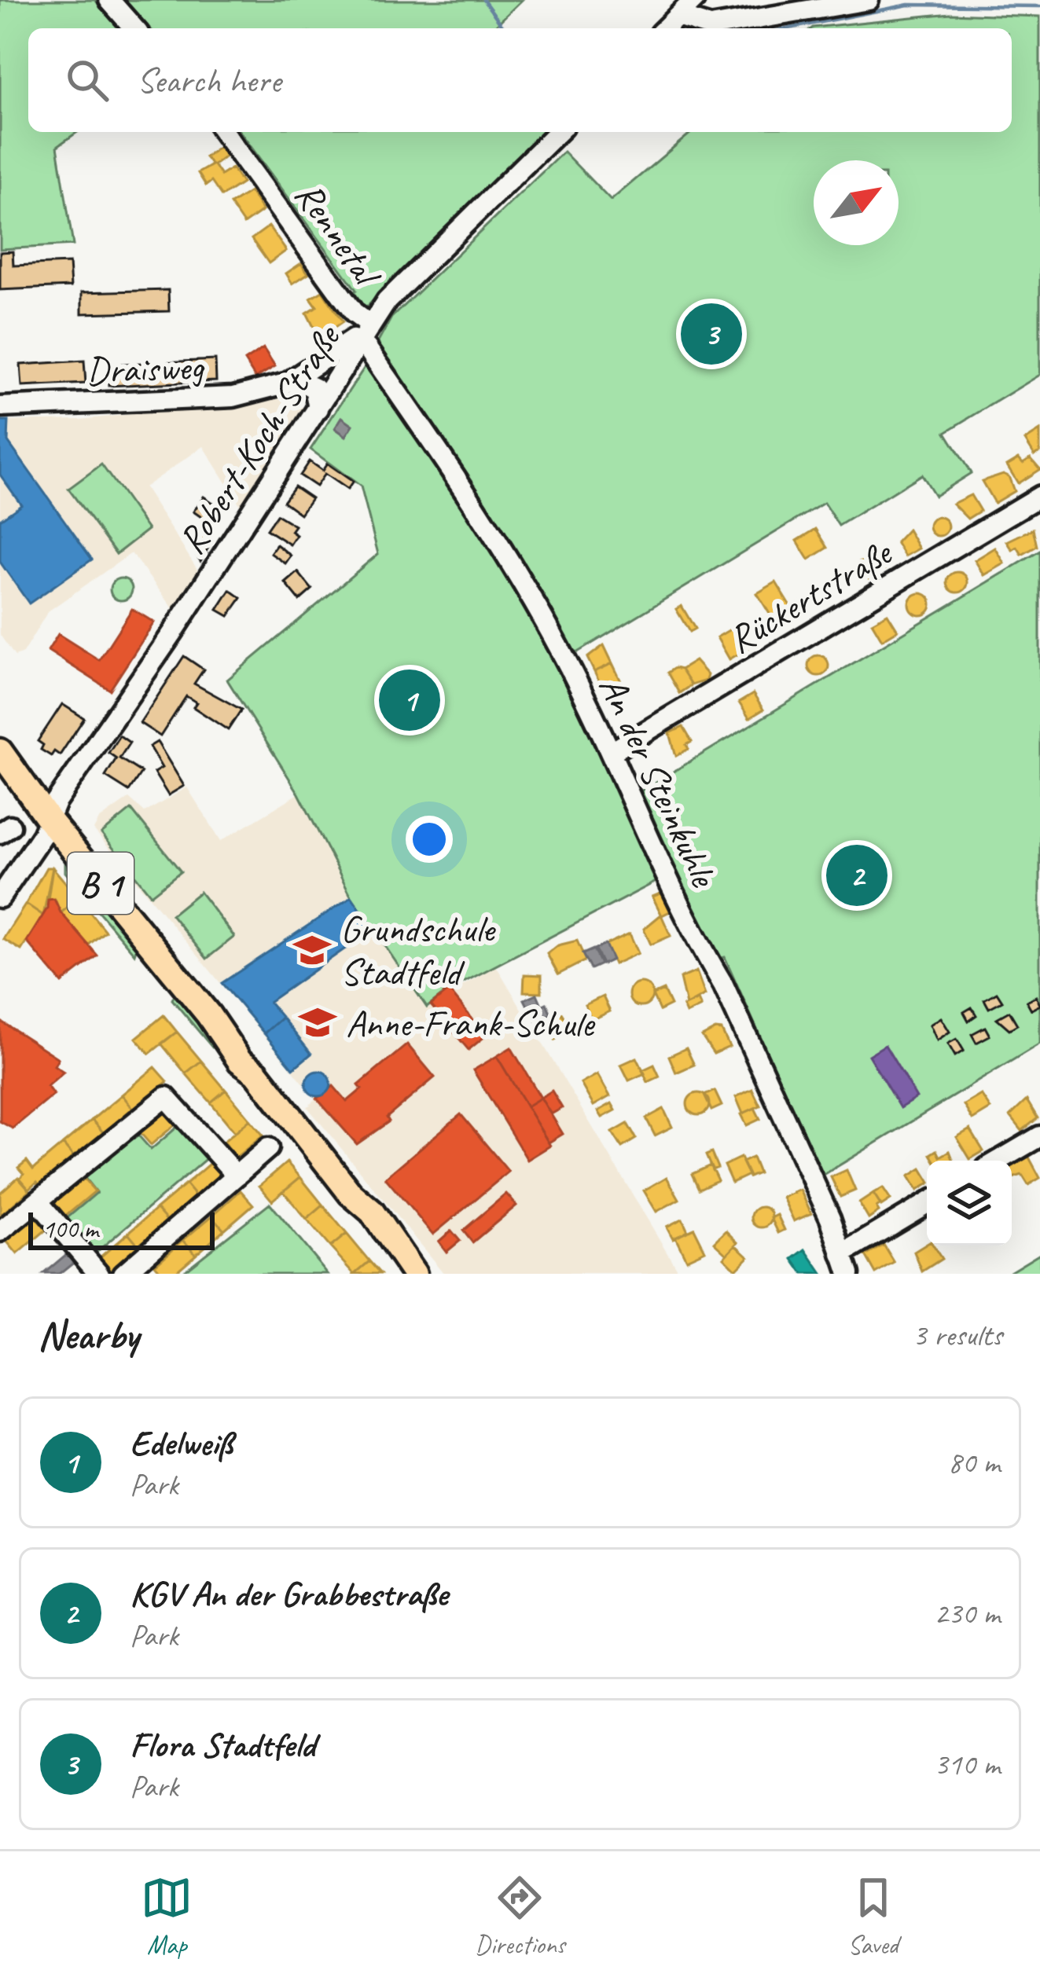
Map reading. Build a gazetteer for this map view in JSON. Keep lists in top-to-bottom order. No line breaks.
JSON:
{"streets":{"main road":["B 1"],"street":["Rennetal","Draisweg","Robert-Koch-Straße","Rückertstraße","An der Steinkuhle"]},"crossings":[["Rennetal","Draisweg"],["Rennetal","Robert-Koch-Straße"],["Rennetal","An der Steinkuhle"],["Draisweg","Robert-Koch-Straße"],["Draisweg","An der Steinkuhle"],["Robert-Koch-Straße","An der Steinkuhle"],["Robert-Koch-Straße","B 1"],["Rückertstraße","An der Steinkuhle"]],"places":{"school or university":["Grundschule Stadtfeld","Anne-Frank-Schule"]},"scale_bar":"100 m","north":"top right","page":{"search":"Search here","pins":["3","1","2"],"scale":"100 m","heading":["Nearby","3 results"],"list":[{"mark":"1","name":"Edelweiß","note":"Park","value":"80 m"},{"mark":"2","name":"KGV An der Grabbestraße","note":"Park","value":"230 m"},{"mark":"3","name":"Flora Stadtfeld","note":"Park","value":"310 m"}],"nav":["Map","Directions","Saved"]}}
